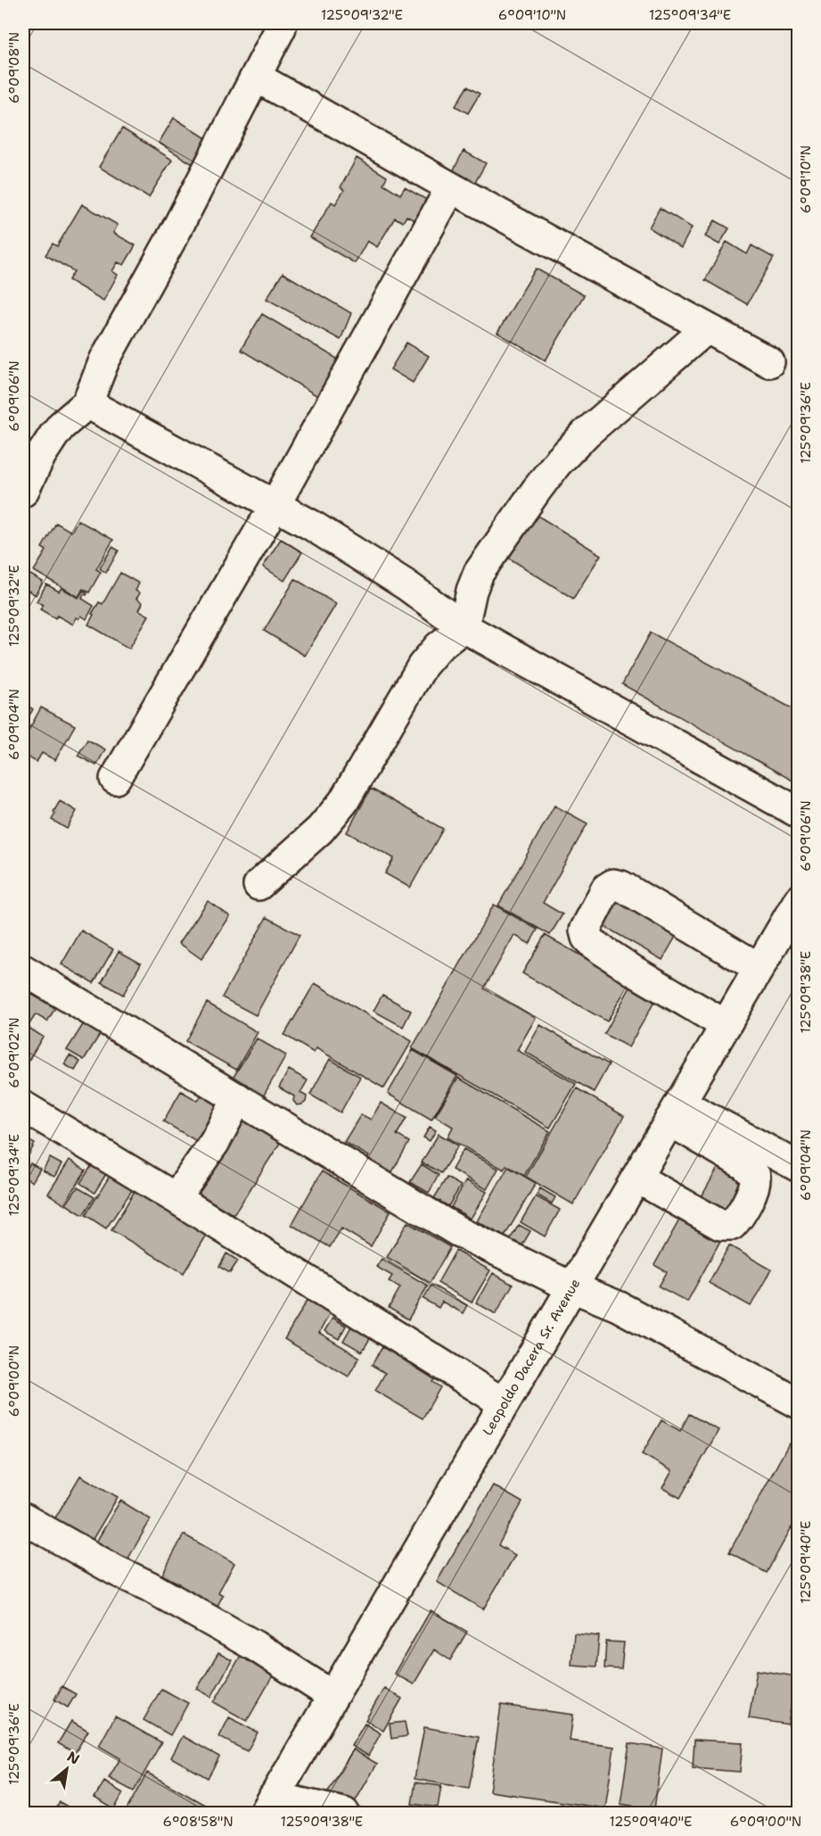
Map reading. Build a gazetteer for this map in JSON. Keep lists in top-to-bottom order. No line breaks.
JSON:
{"streets":{"street":["Leopoldo Dacera Sr. Avenue"]},"north":"top right","coordinates":["125°09'32\"E","6°09'10\"N","125°09'34\"E","6°09'08\"N","6°09'06\"N","125°09'36\"E","6°09'04\"N","125°09'38\"E","6°09'02\"N","6°09'00\"N","125°09'40\"E","6°08'58\"N"]}
